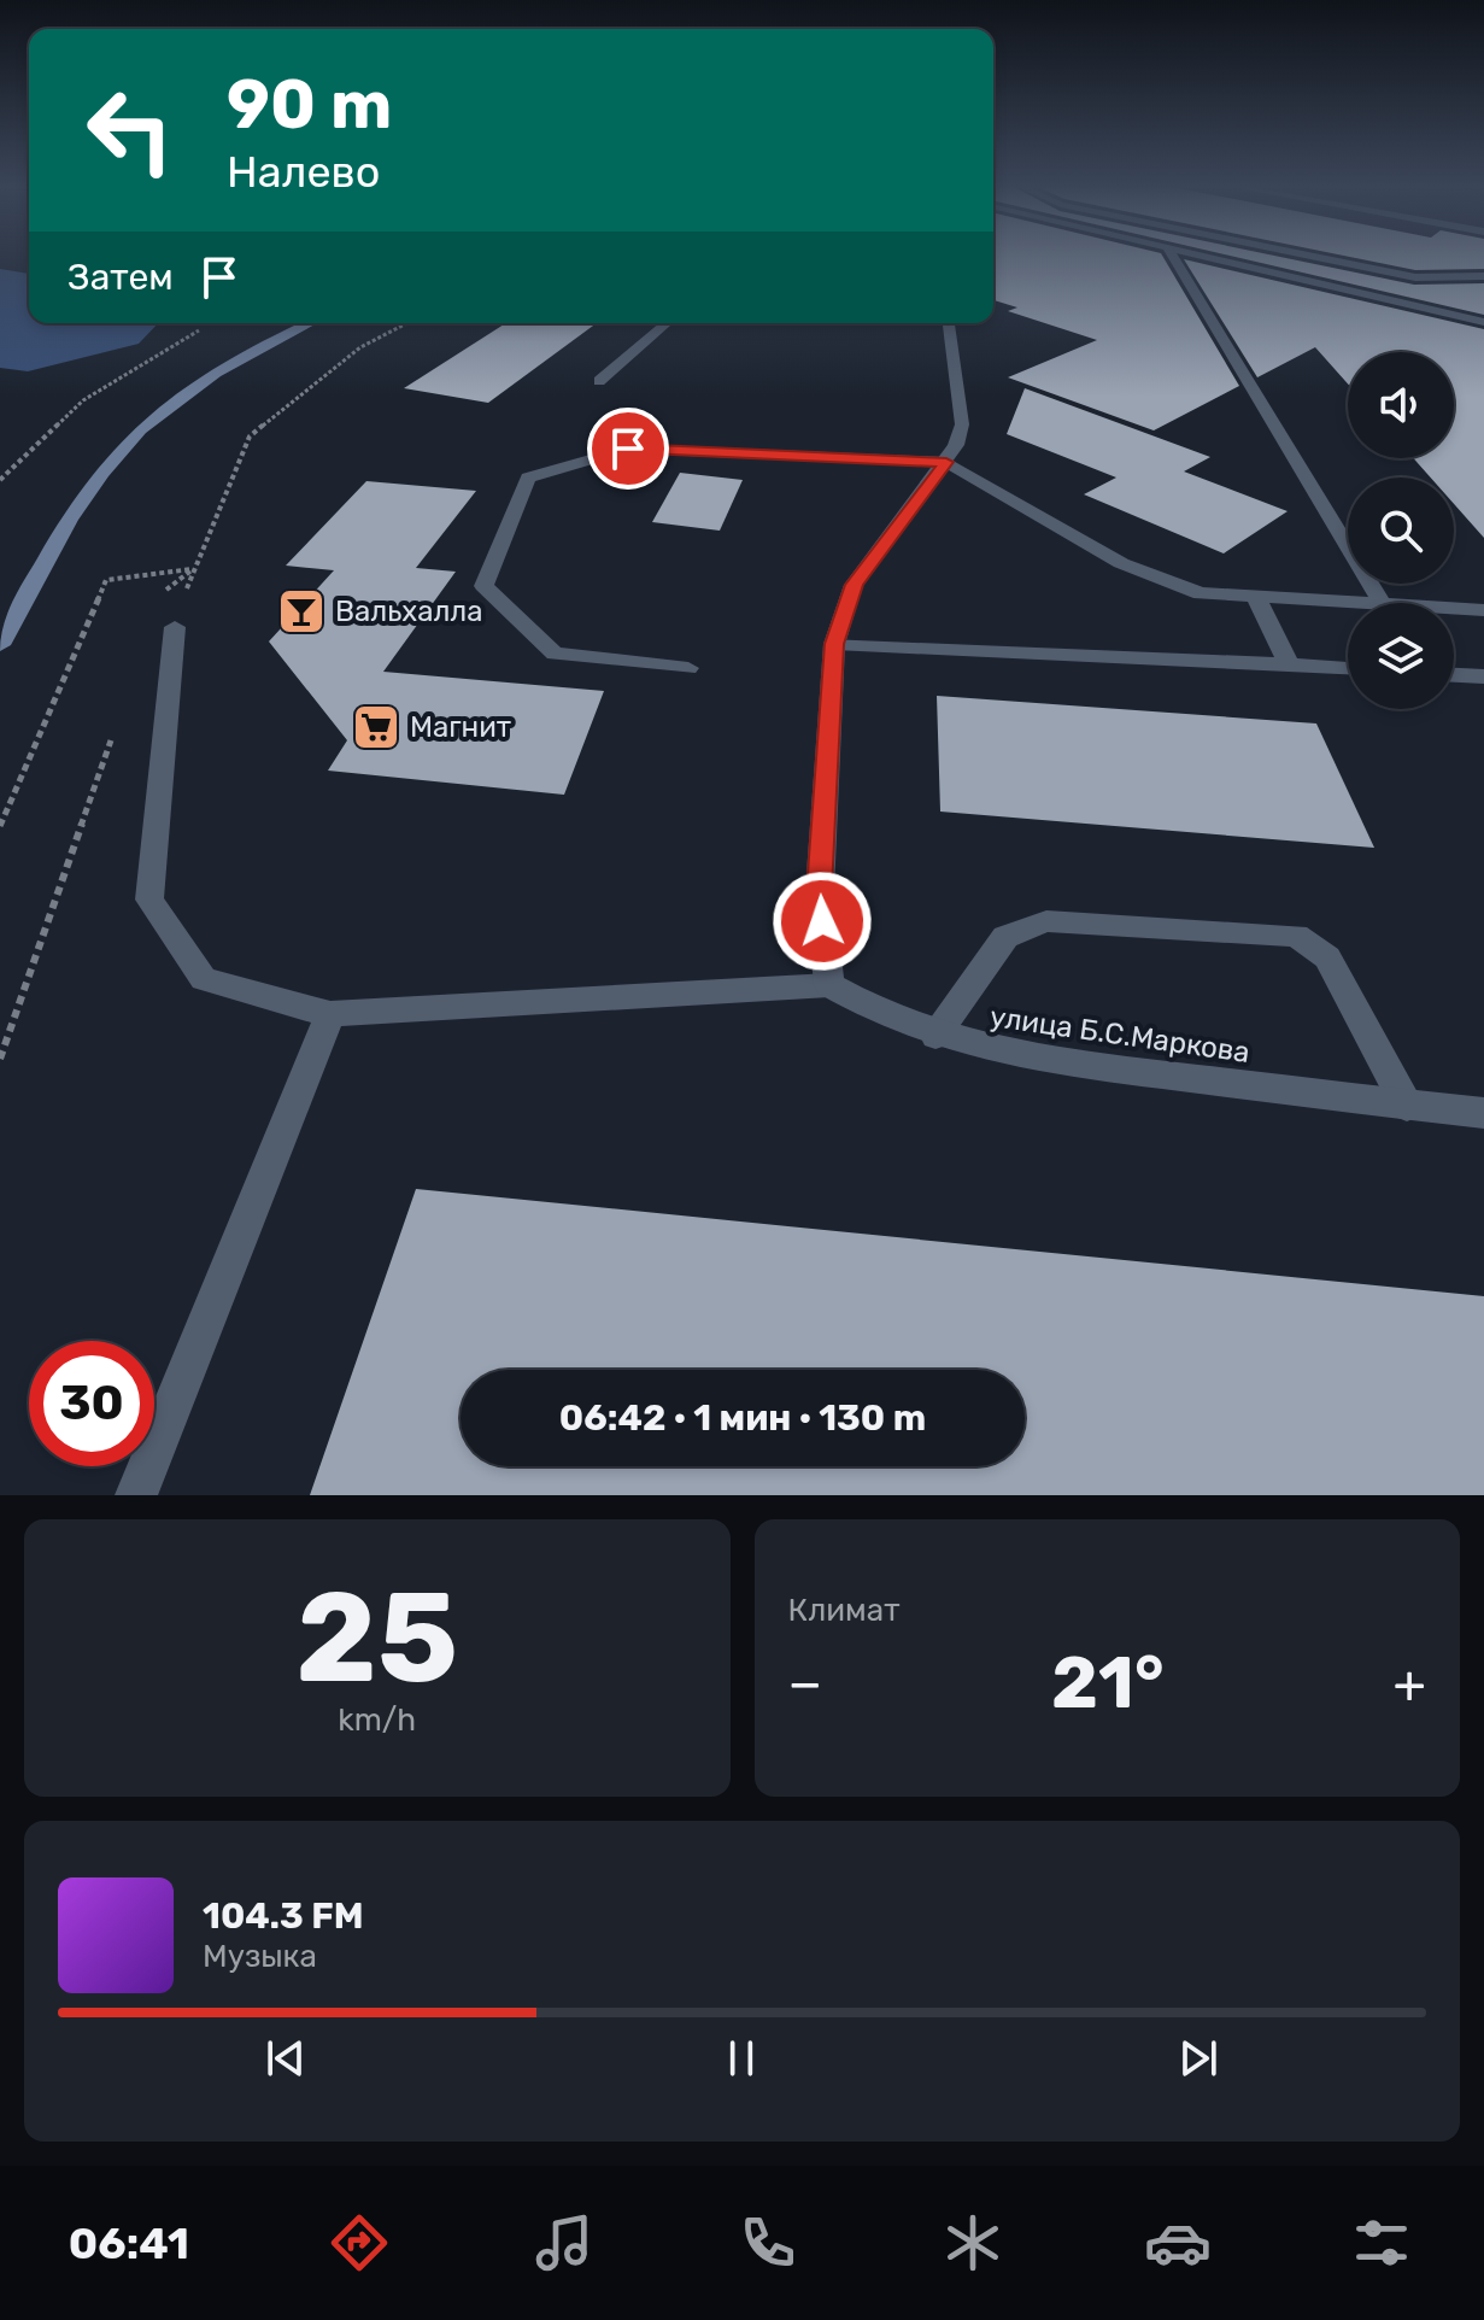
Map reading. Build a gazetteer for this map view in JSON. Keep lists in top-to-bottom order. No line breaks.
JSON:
{"streets":{"street":["улица Б.С.Маркова"]},"places":{"bar":["Вальхалла"],"supermarket":["Магнит"]},"page":{"turn":["90 m","Налево"],"then":"Затем","limit":"30","trip":"06:42 · 1 мин · 130 m","tile":[["25","km/h"],"Климат"],"heat":["−","21°","+"],"song":["104.3 FM","Музыка"],"tabs":"06:41"}}
